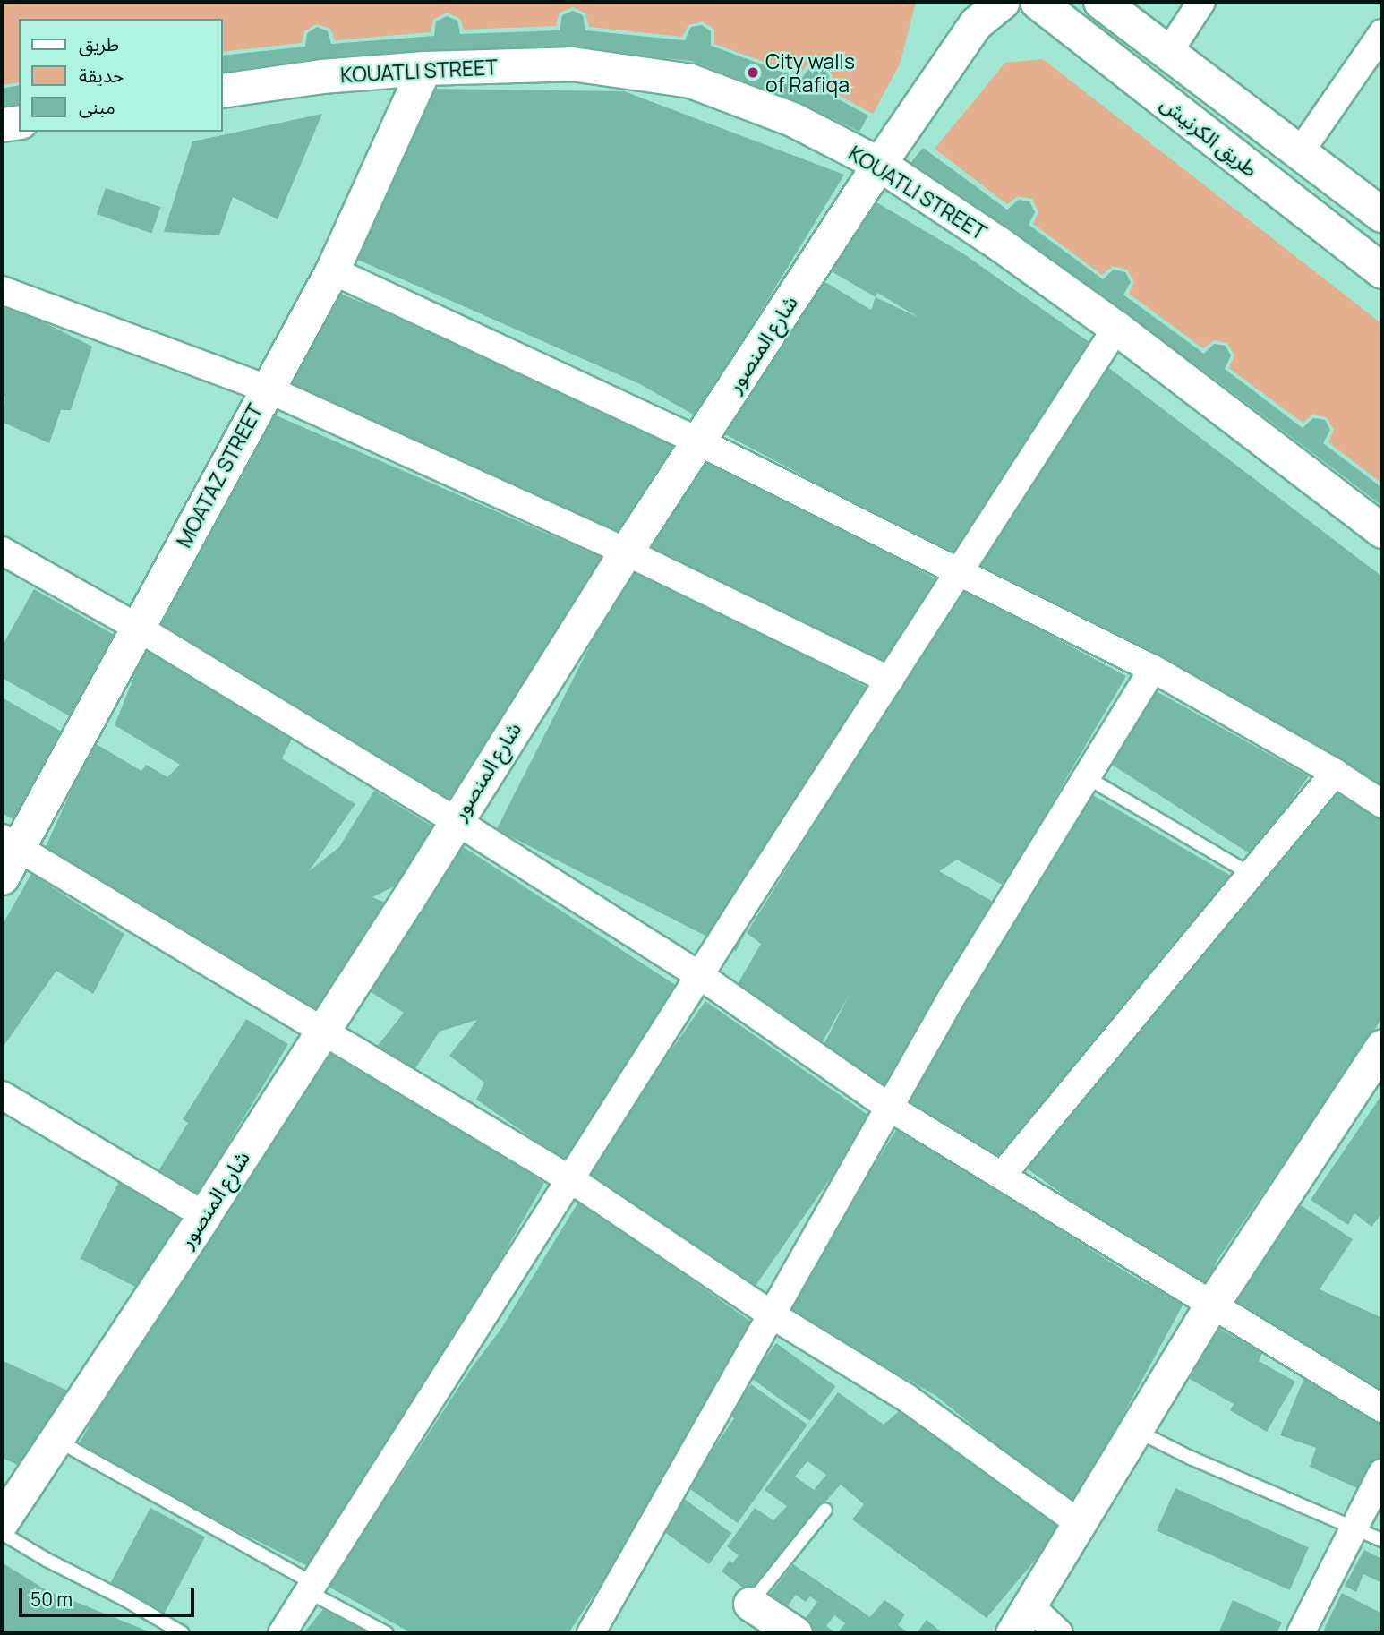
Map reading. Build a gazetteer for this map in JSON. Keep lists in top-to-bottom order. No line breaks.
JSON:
{"streets":{"main road":["طريق الكرنيش"],"street":["KOUATLI STREET","شارع المنصور","MOATAZ STREET"]},"crossings":[["KOUATLI STREET","شارع المنصور"],["KOUATLI STREET","MOATAZ STREET"]],"places":["City walls of Rafiqa"],"legend":["طريق","حديقة","مبنى"],"scale_bar":"50 m"}
